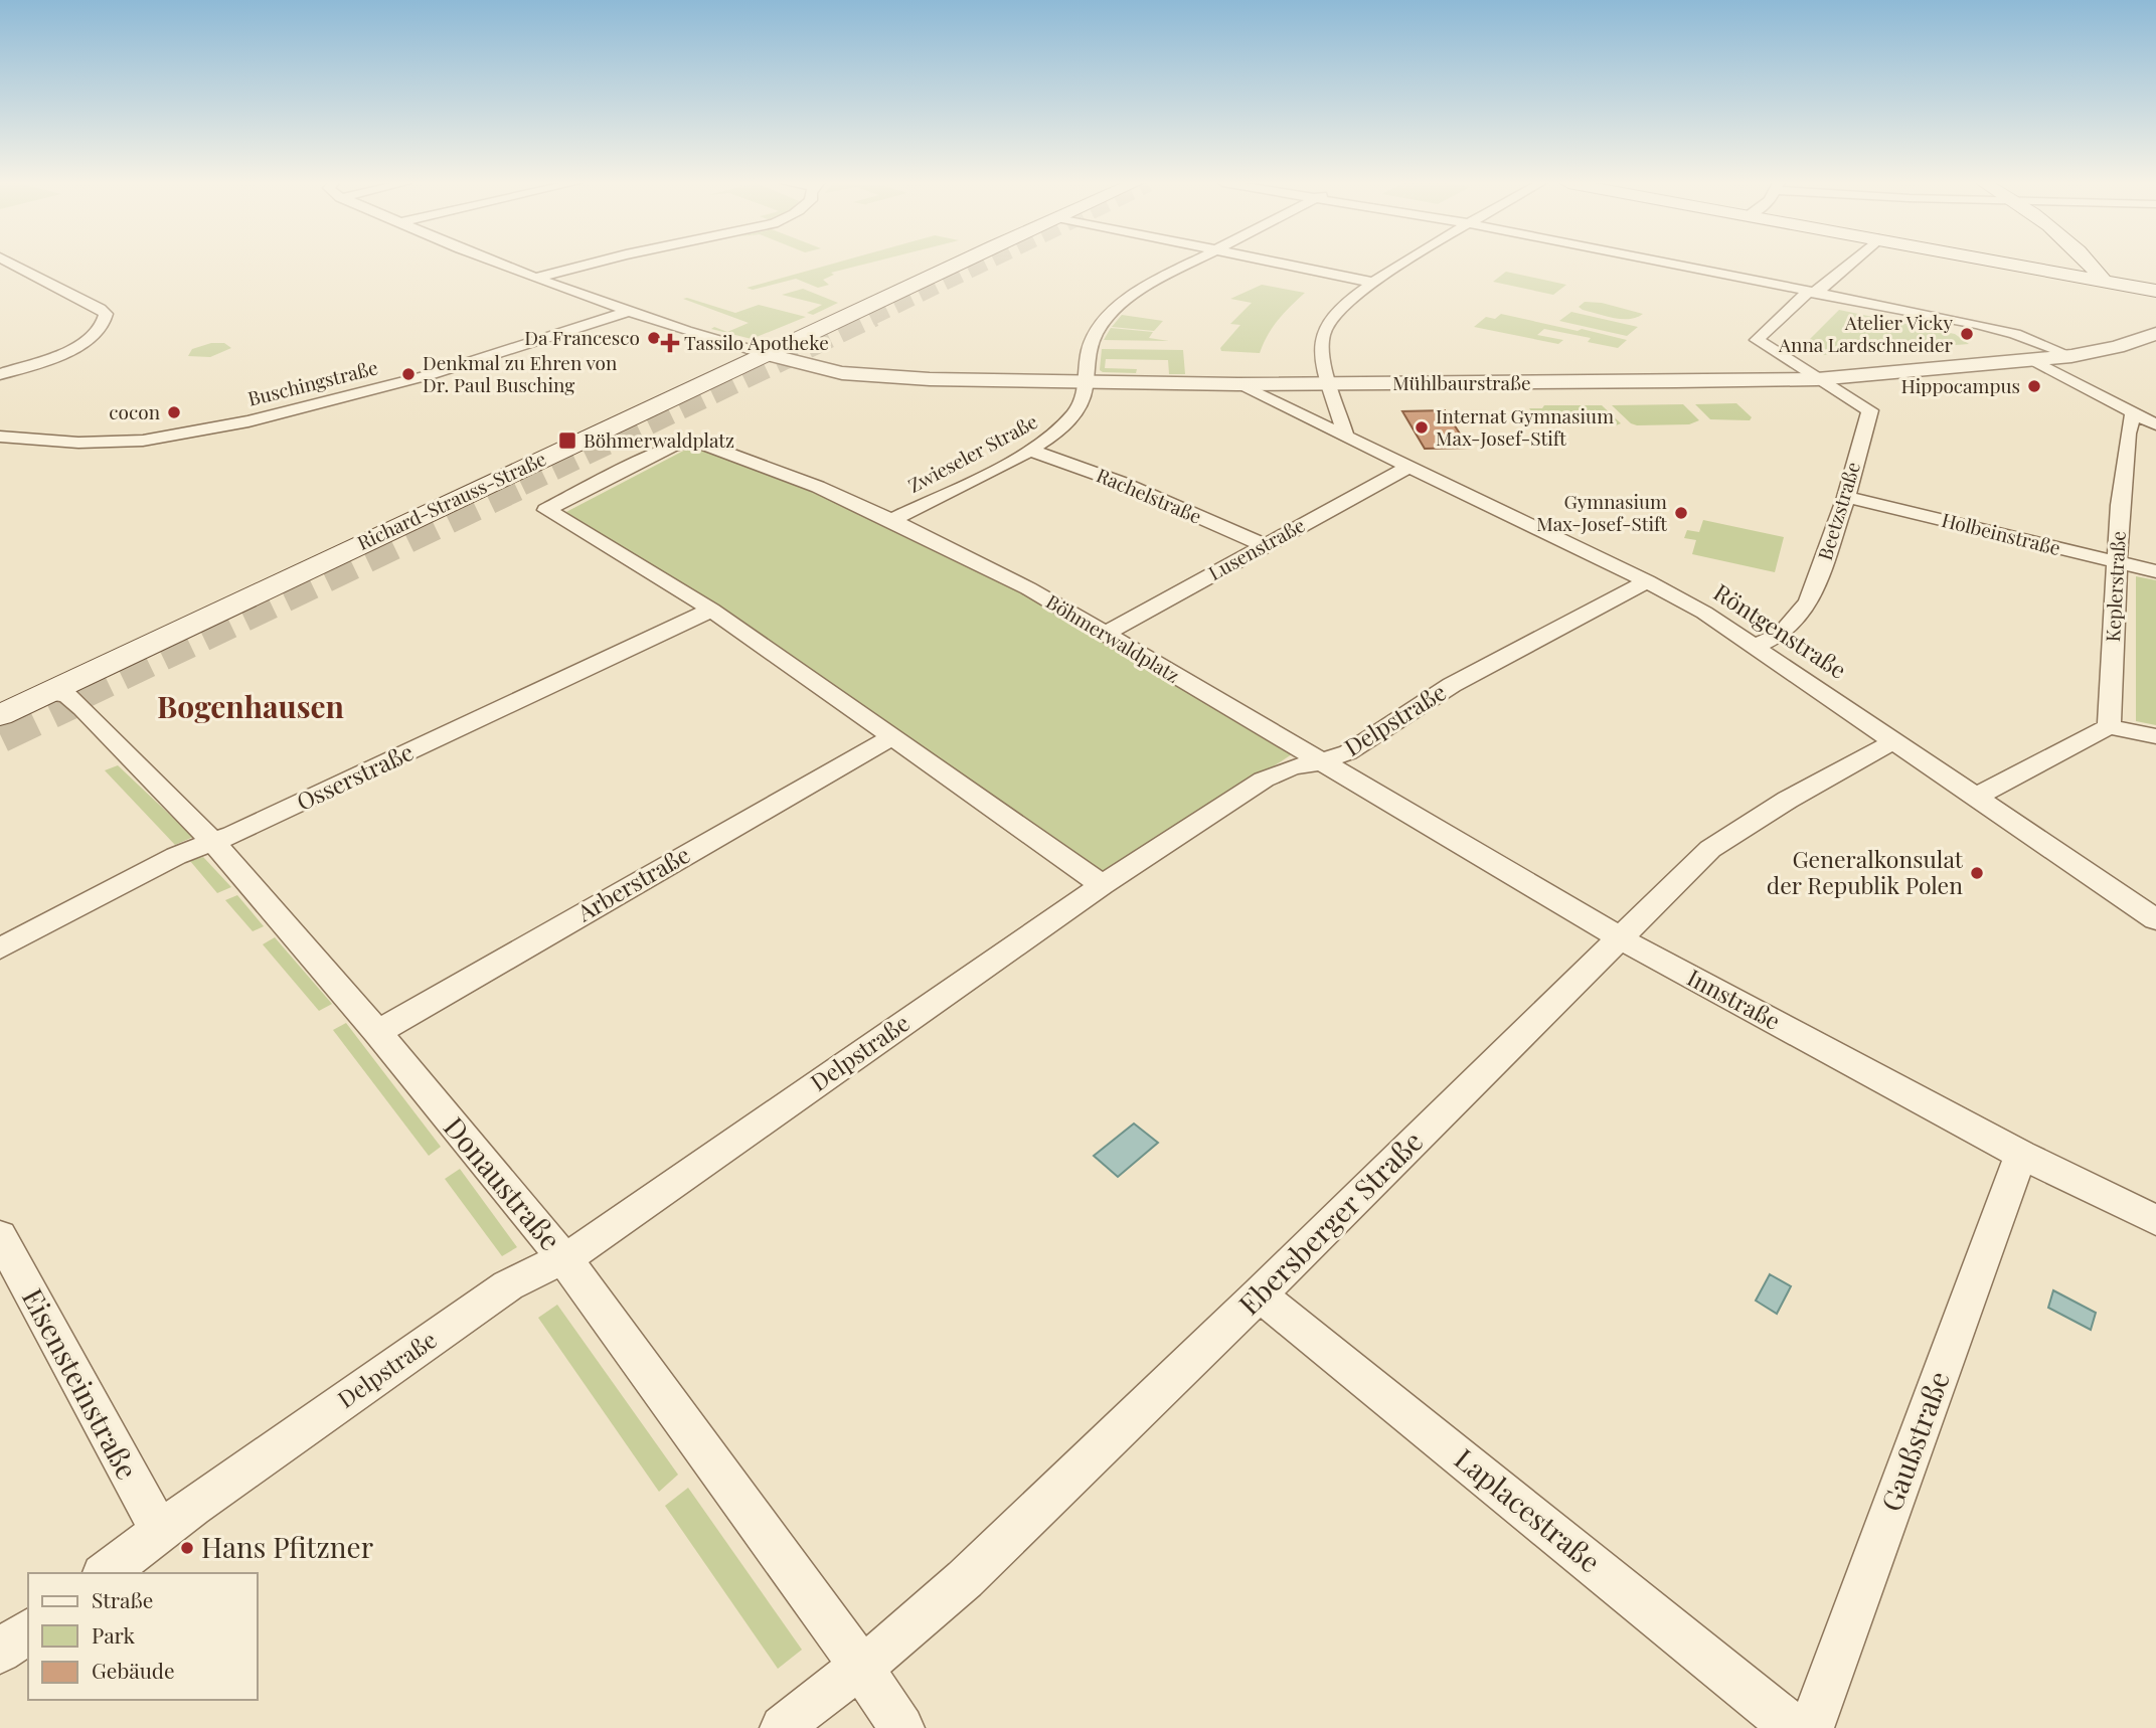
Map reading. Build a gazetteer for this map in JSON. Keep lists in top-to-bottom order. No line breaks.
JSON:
{"streets":{"main road":["Richard-Strauss-Straße"],"street":["Buschingstraße","Mühlbaurstraße","Zwieseler Straße","Rachelstraße","Beetzstraße","Holbeinstraße","Lusenstraße","Keplerstraße","Röntgenstraße","Böhmerwaldplatz","Delpstraße","Osserstraße","Arberstraße","Innstraße","Donaustraße","Ebersberger Straße","Eisensteinstraße","Gaußstraße","Laplacestraße"]},"crossings":[["Mühlbaurstraße","Zwieseler Straße"],["Mühlbaurstraße","Richard-Strauss-Straße"],["Mühlbaurstraße","Beetzstraße"],["Mühlbaurstraße","Röntgenstraße"],["Zwieseler Straße","Rachelstraße"],["Zwieseler Straße","Böhmerwaldplatz"],["Rachelstraße","Lusenstraße"],["Richard-Strauss-Straße","Donaustraße"],["Beetzstraße","Holbeinstraße"],["Beetzstraße","Röntgenstraße"],["Holbeinstraße","Keplerstraße"],["Lusenstraße","Röntgenstraße"],["Lusenstraße","Böhmerwaldplatz"],["Röntgenstraße","Delpstraße"],["Röntgenstraße","Ebersberger Straße"],["Böhmerwaldplatz","Delpstraße"],["Böhmerwaldplatz","Osserstraße"],["Böhmerwaldplatz","Arberstraße"],["Böhmerwaldplatz","Innstraße"],["Delpstraße","Innstraße"],["Delpstraße","Donaustraße"],["Delpstraße","Eisensteinstraße"],["Osserstraße","Donaustraße"],["Arberstraße","Donaustraße"],["Innstraße","Ebersberger Straße"],["Innstraße","Gaußstraße"],["Donaustraße","Ebersberger Straße"],["Ebersberger Straße","Laplacestraße"]],"districts":["Bogenhausen"],"places":{"other":["Atelier Vicky Anna Lardschneider","Da Francesco","Denkmal zu Ehren von Dr. Paul Busching","Hippocampus","cocon","Internat Gymnasium Max-Josef-Stift","Gymnasium Max-Josef-Stift","Generalkonsulat der Republik Polen","Hans Pfitzner"],"health":["Tassilo Apotheke"],"transit":["Böhmerwaldplatz"]},"legend":["Straße","Park","Gebäude"]}
